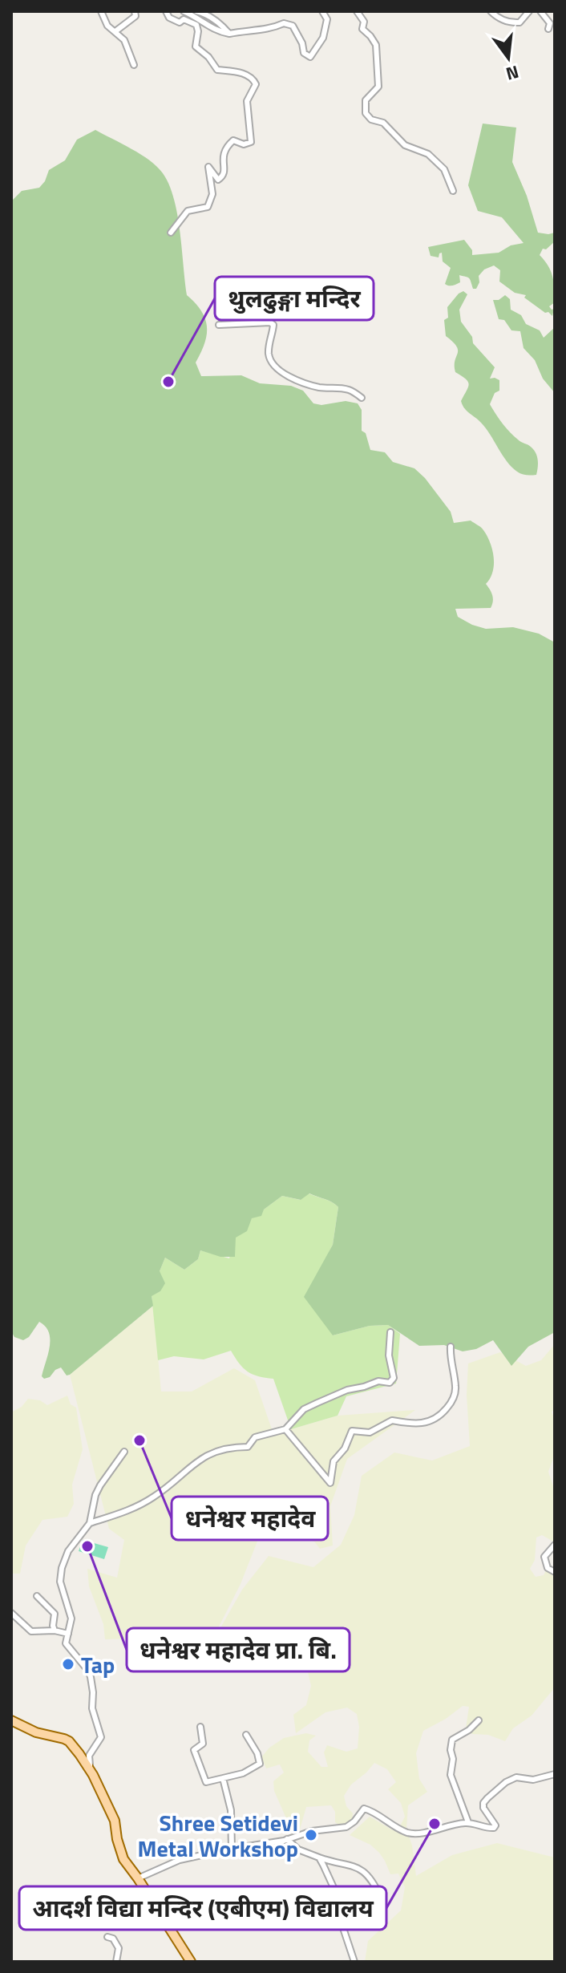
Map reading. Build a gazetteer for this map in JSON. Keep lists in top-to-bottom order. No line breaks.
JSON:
{"places":["थुलढुङ्गा मन्दिर","धनेश्वर महादेव","धनेश्वर महादेव प्रा. बि.","Tap","आदर्श विद्या मन्दिर (एबीएम) विद्यालय","Shree Setidevi Metal Workshop"],"north":"bottom"}
